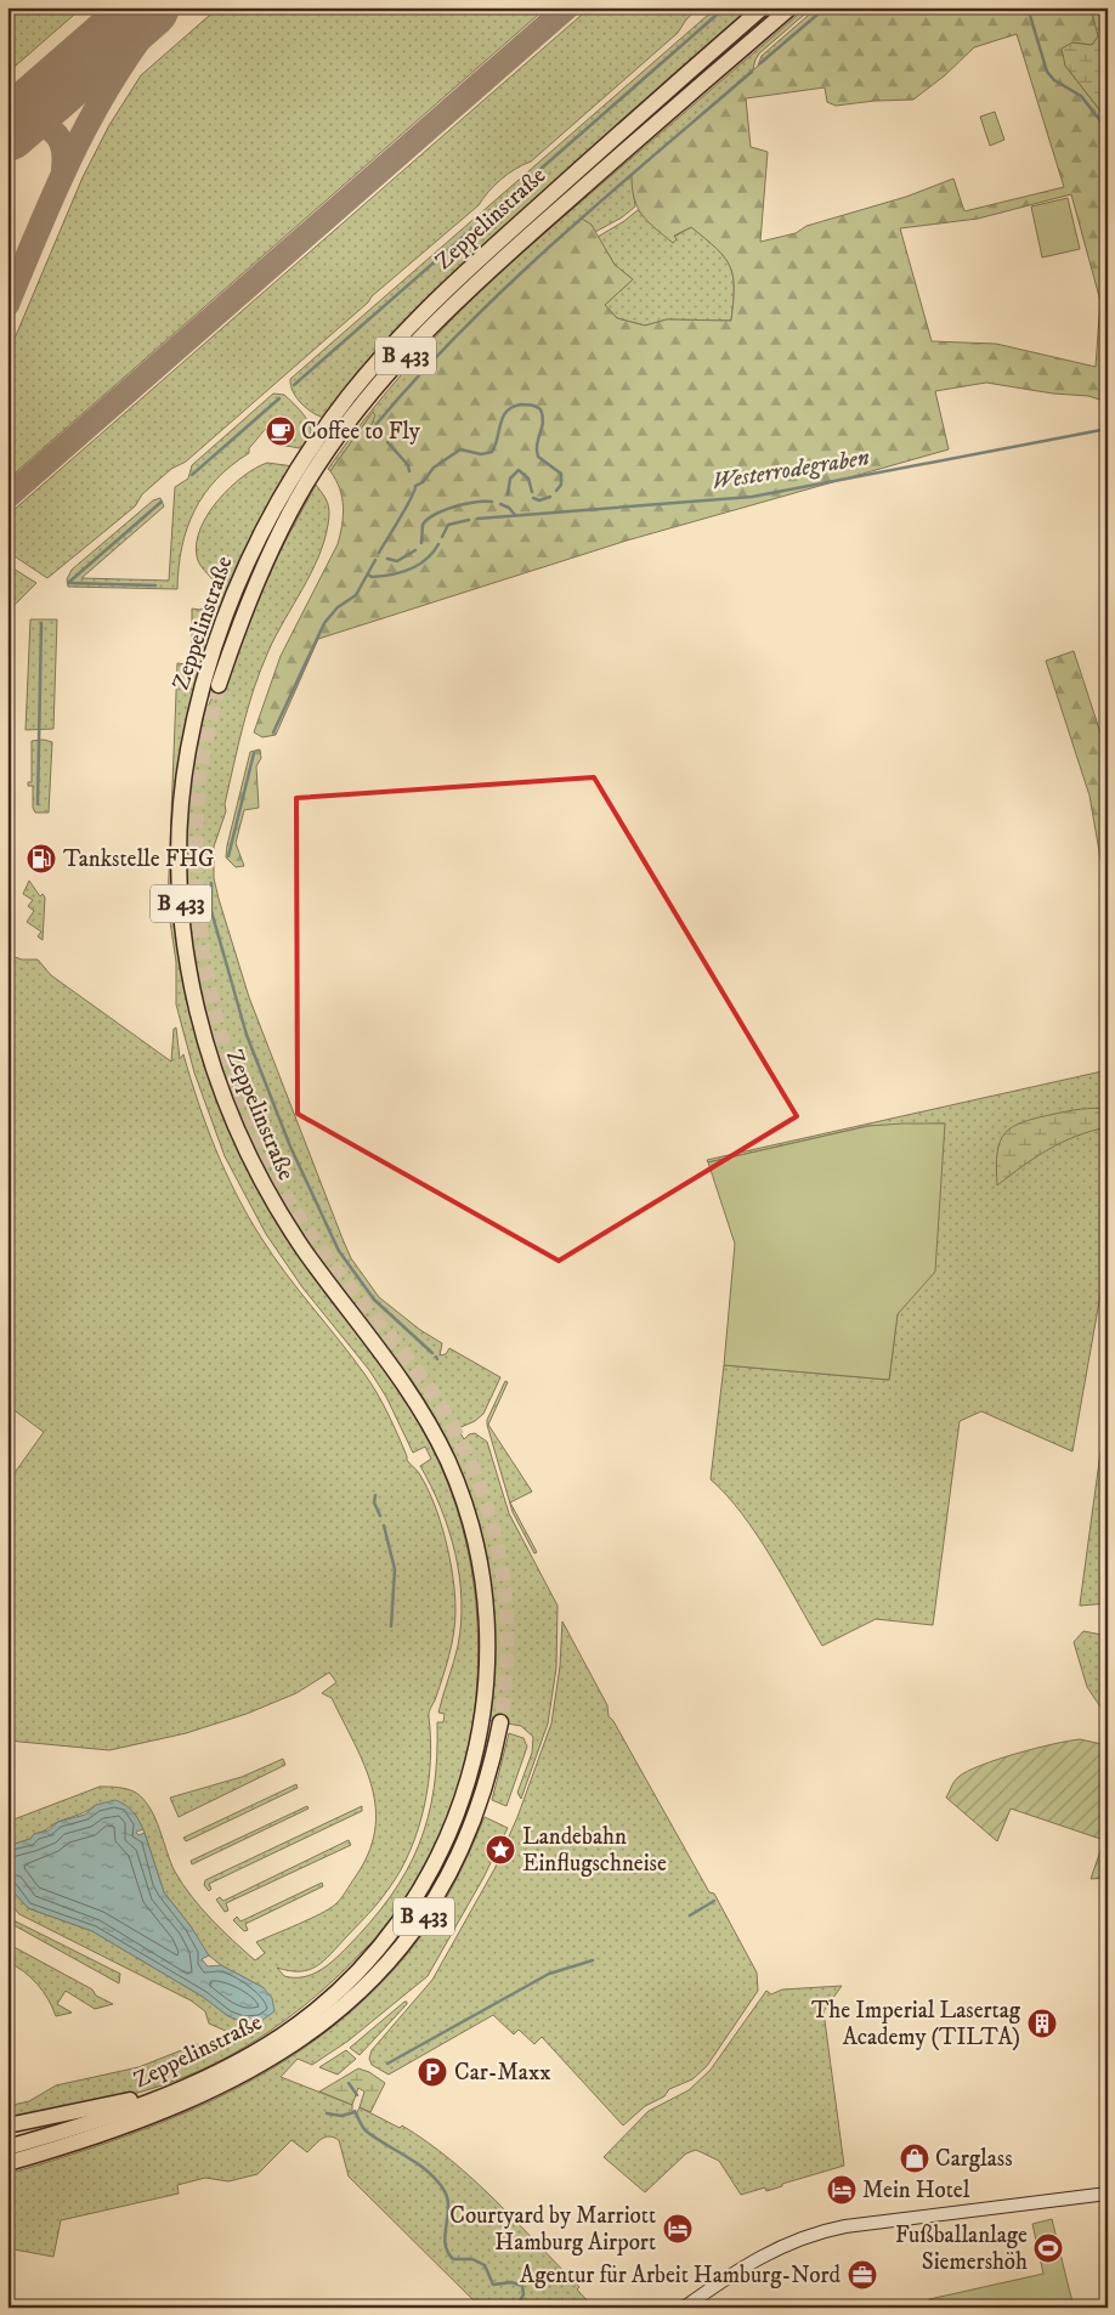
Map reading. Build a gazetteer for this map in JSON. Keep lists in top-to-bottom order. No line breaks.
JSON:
{"streets":{"highway":["Zeppelinstraße","B 433"]},"water":["Westerrodegraben"],"places":{"cafe":["Coffee to Fly"],"fuel station":["Tankstelle FHG"],"place":["Landebahn Einflugschneise"],"building":["The Imperial Lasertag Academy (TILTA)"],"parking":["Car-Maxx"],"shop":["Carglass"],"hotel":["Mein Hotel","Courtyard by Marriott Hamburg Airport"],"sports":["Fußballanlage Siemershöh"],"office":["Agentur für Arbeit Hamburg-Nord"]}}
